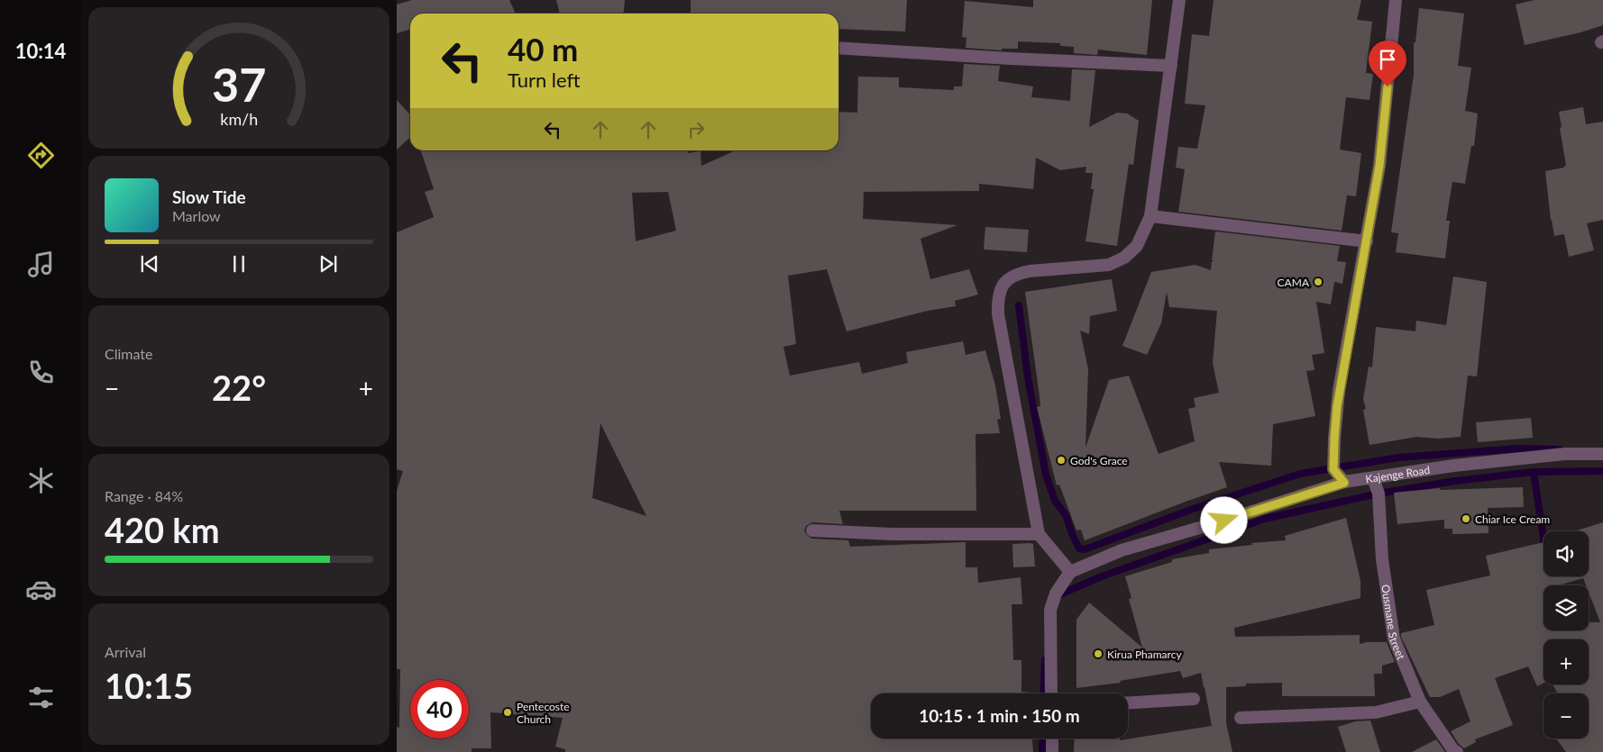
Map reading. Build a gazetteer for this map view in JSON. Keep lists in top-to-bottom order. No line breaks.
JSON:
{"streets":{"street":["Kajenge Road","Ousmane Street"]},"crossings":[["Kajenge Road","Ousmane Street"]],"places":["CAMA","God's Grace","Chiar Ice Cream","Kirua Phamarcy","Pentecoste Church"],"page":{"tabs":"10:14","turn":["40 m","Turn left"],"song":["Slow Tide","Marlow"],"tile":["Climate",["Range · 84%","420 km"],["Arrival","10:15"]],"heat":["−","22°","+"],"map_buttons":["+","−"],"limit":"40","trip":"10:15 · 1 min · 150 m","gauge":["37","km/h"]}}
